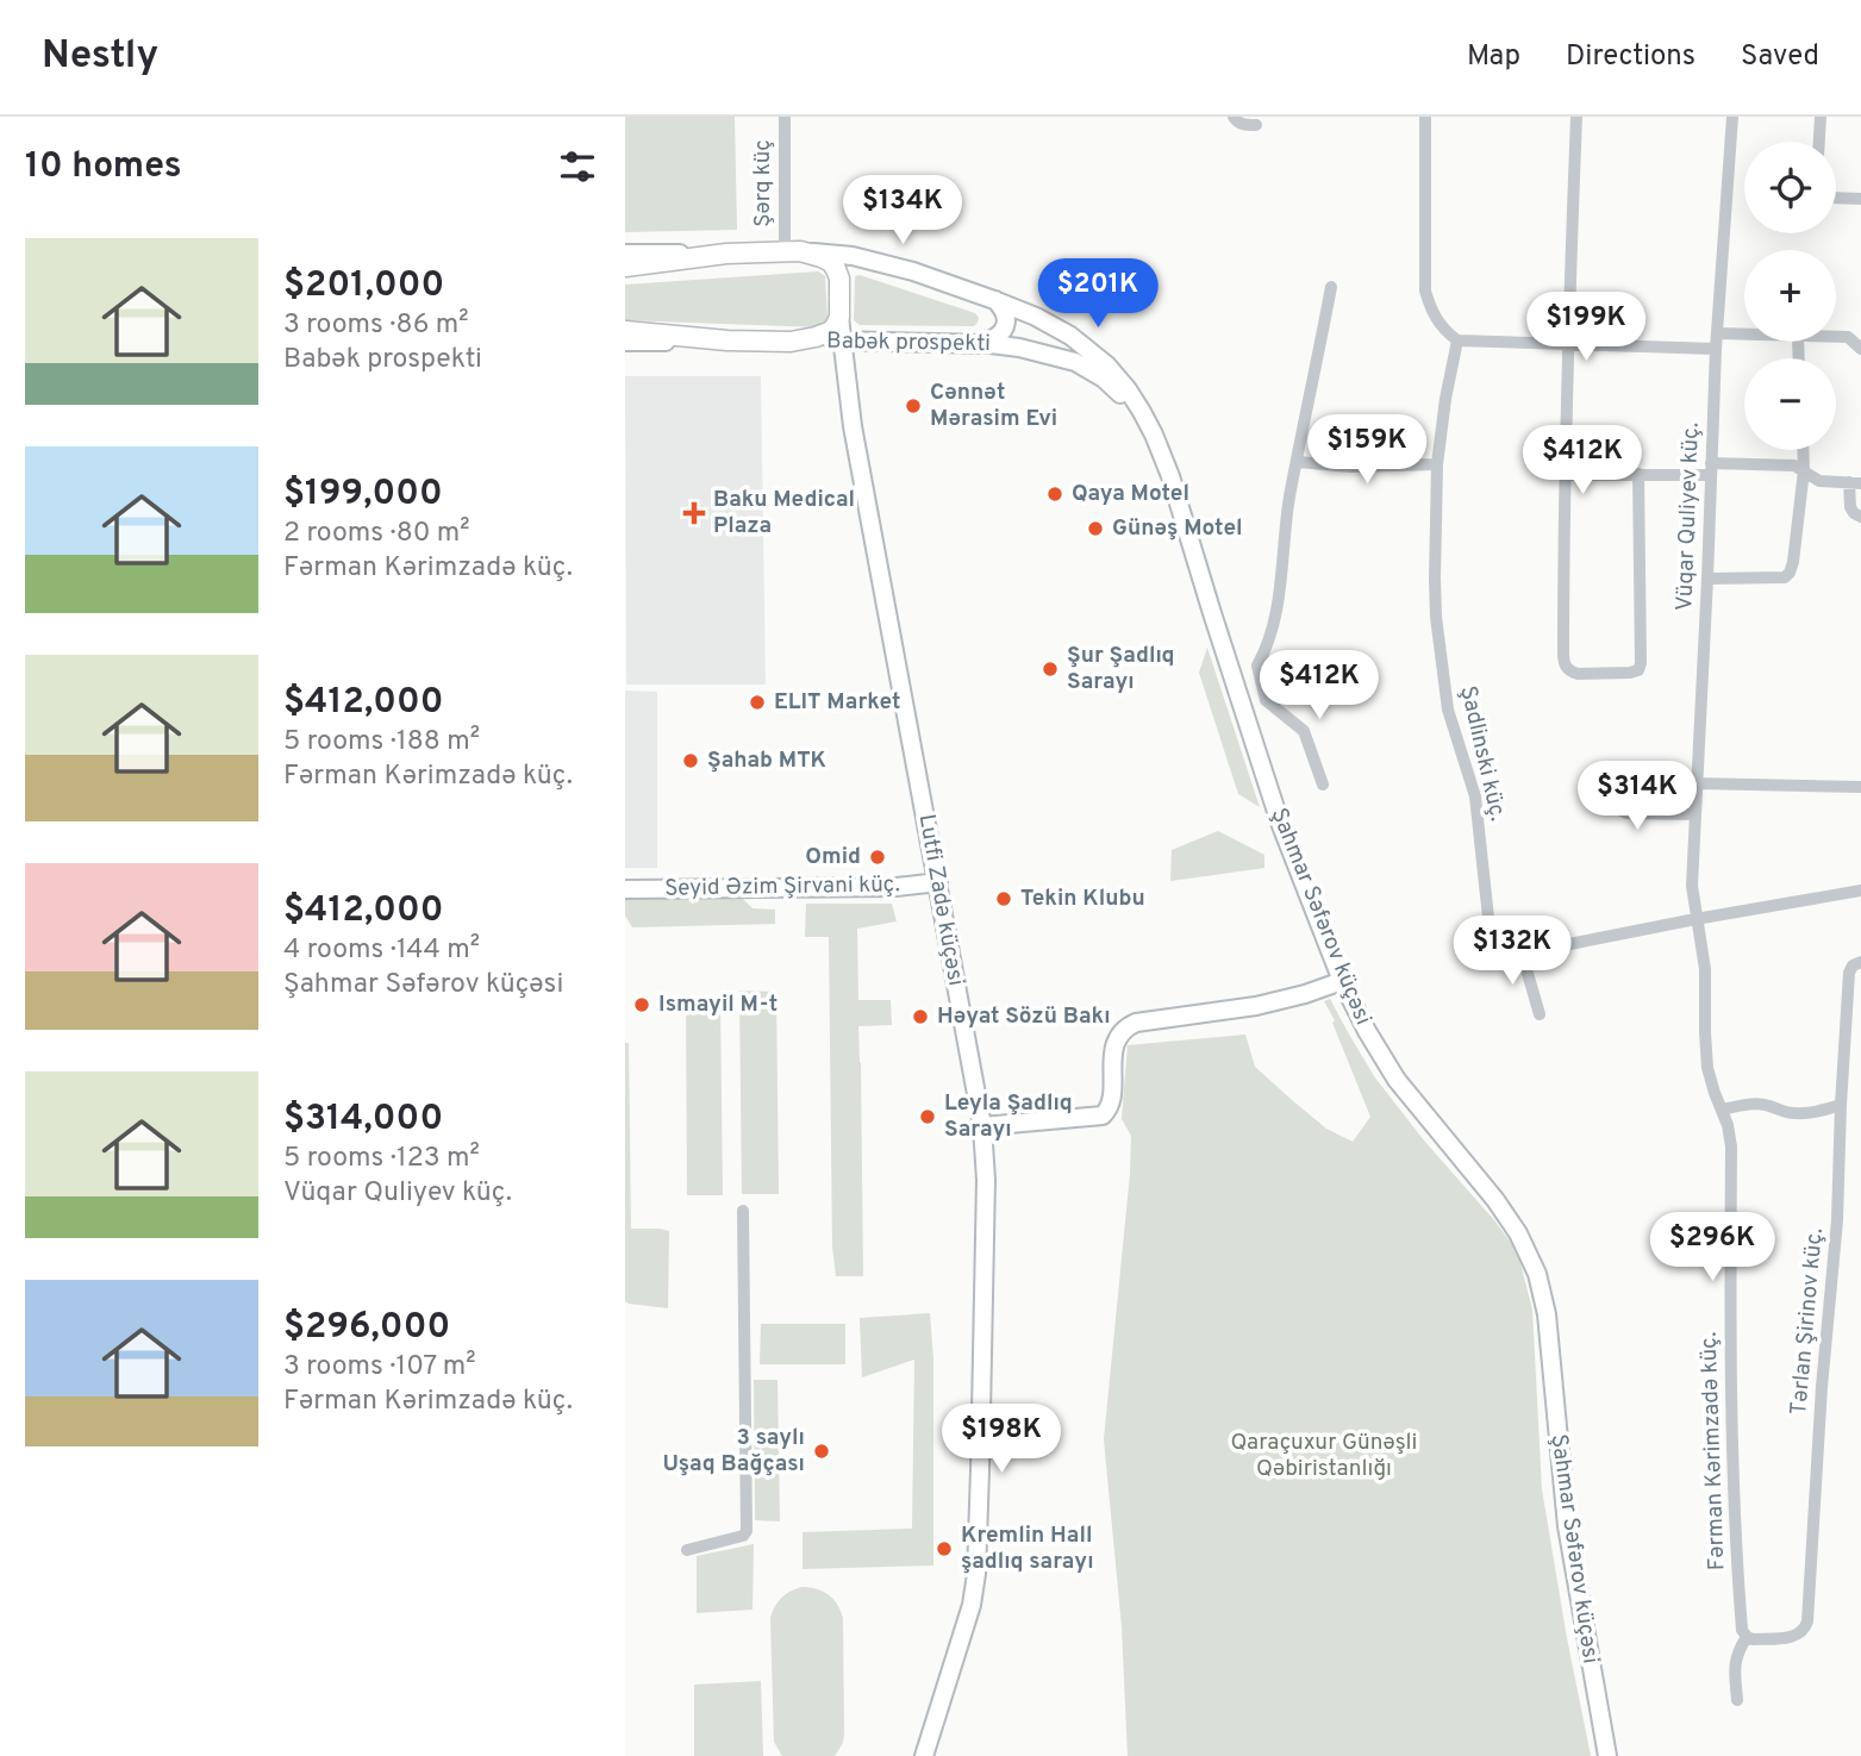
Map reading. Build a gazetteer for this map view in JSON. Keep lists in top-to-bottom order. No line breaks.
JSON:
{"streets":{"main road":["Babək prospekti","Seyid Əzim Şirvani küç.","Lutfi Zadə küçəsi","Şahmar Səfərov küçəsi"],"street":["Şərq küç","Vüqar Quliyev küç.","Şadlinski küç.","Tərlan Şirinov küç.","Fərman Kərimzadə küç."]},"crossings":[["Şərq küç","Babək prospekti"],["Babək prospekti","Lutfi Zadə küçəsi"],["Babək prospekti","Şahmar Səfərov küçəsi"],["Vüqar Quliyev küç.","Fərman Kərimzadə küç."],["Seyid Əzim Şirvani küç.","Lutfi Zadə küçəsi"],["Tərlan Şirinov küç.","Fərman Kərimzadə küç."]],"parks":["Qaraçuxur Günəşli Qəbiristanlığı"],"places":{"other":["Cənnət Mərasim Evi","Qaya Motel","Günəş Motel","Şur Şadlıq Sarayı","ELIT Market","Şahab MTK","Omid","Tekin Klubu","Ismayil M-t","Həyat Sözü Bakı","Leyla Şadlıq Sarayı","3 saylı Uşaq Bağçası","Kremlin Hall şadlıq sarayı"],"health":["Baku Medical Plaza"]},"page":{"header":"Nestly","nav":["Map","Directions","Saved"],"heading":"10 homes","map_buttons":["+","−"],"price":["$134K","$201K","$199K","$159K","$412K","$412K","$314K","$132K","$296K","$198K"],"list":[{"name":"$201,000","note":"3 rooms · 86 m² · Babək prospekti"},{"name":"$199,000","note":"2 rooms · 80 m² · Fərman Kərimzadə küç."},{"name":"$412,000","note":"5 rooms · 188 m² · Fərman Kərimzadə küç."},{"name":"$412,000","note":"4 rooms · 144 m² · Şahmar Səfərov küçəsi"},{"name":"$314,000","note":"5 rooms · 123 m² · Vüqar Quliyev küç."},{"name":"$296,000","note":"3 rooms · 107 m² · Fərman Kərimzadə küç."}]}}
